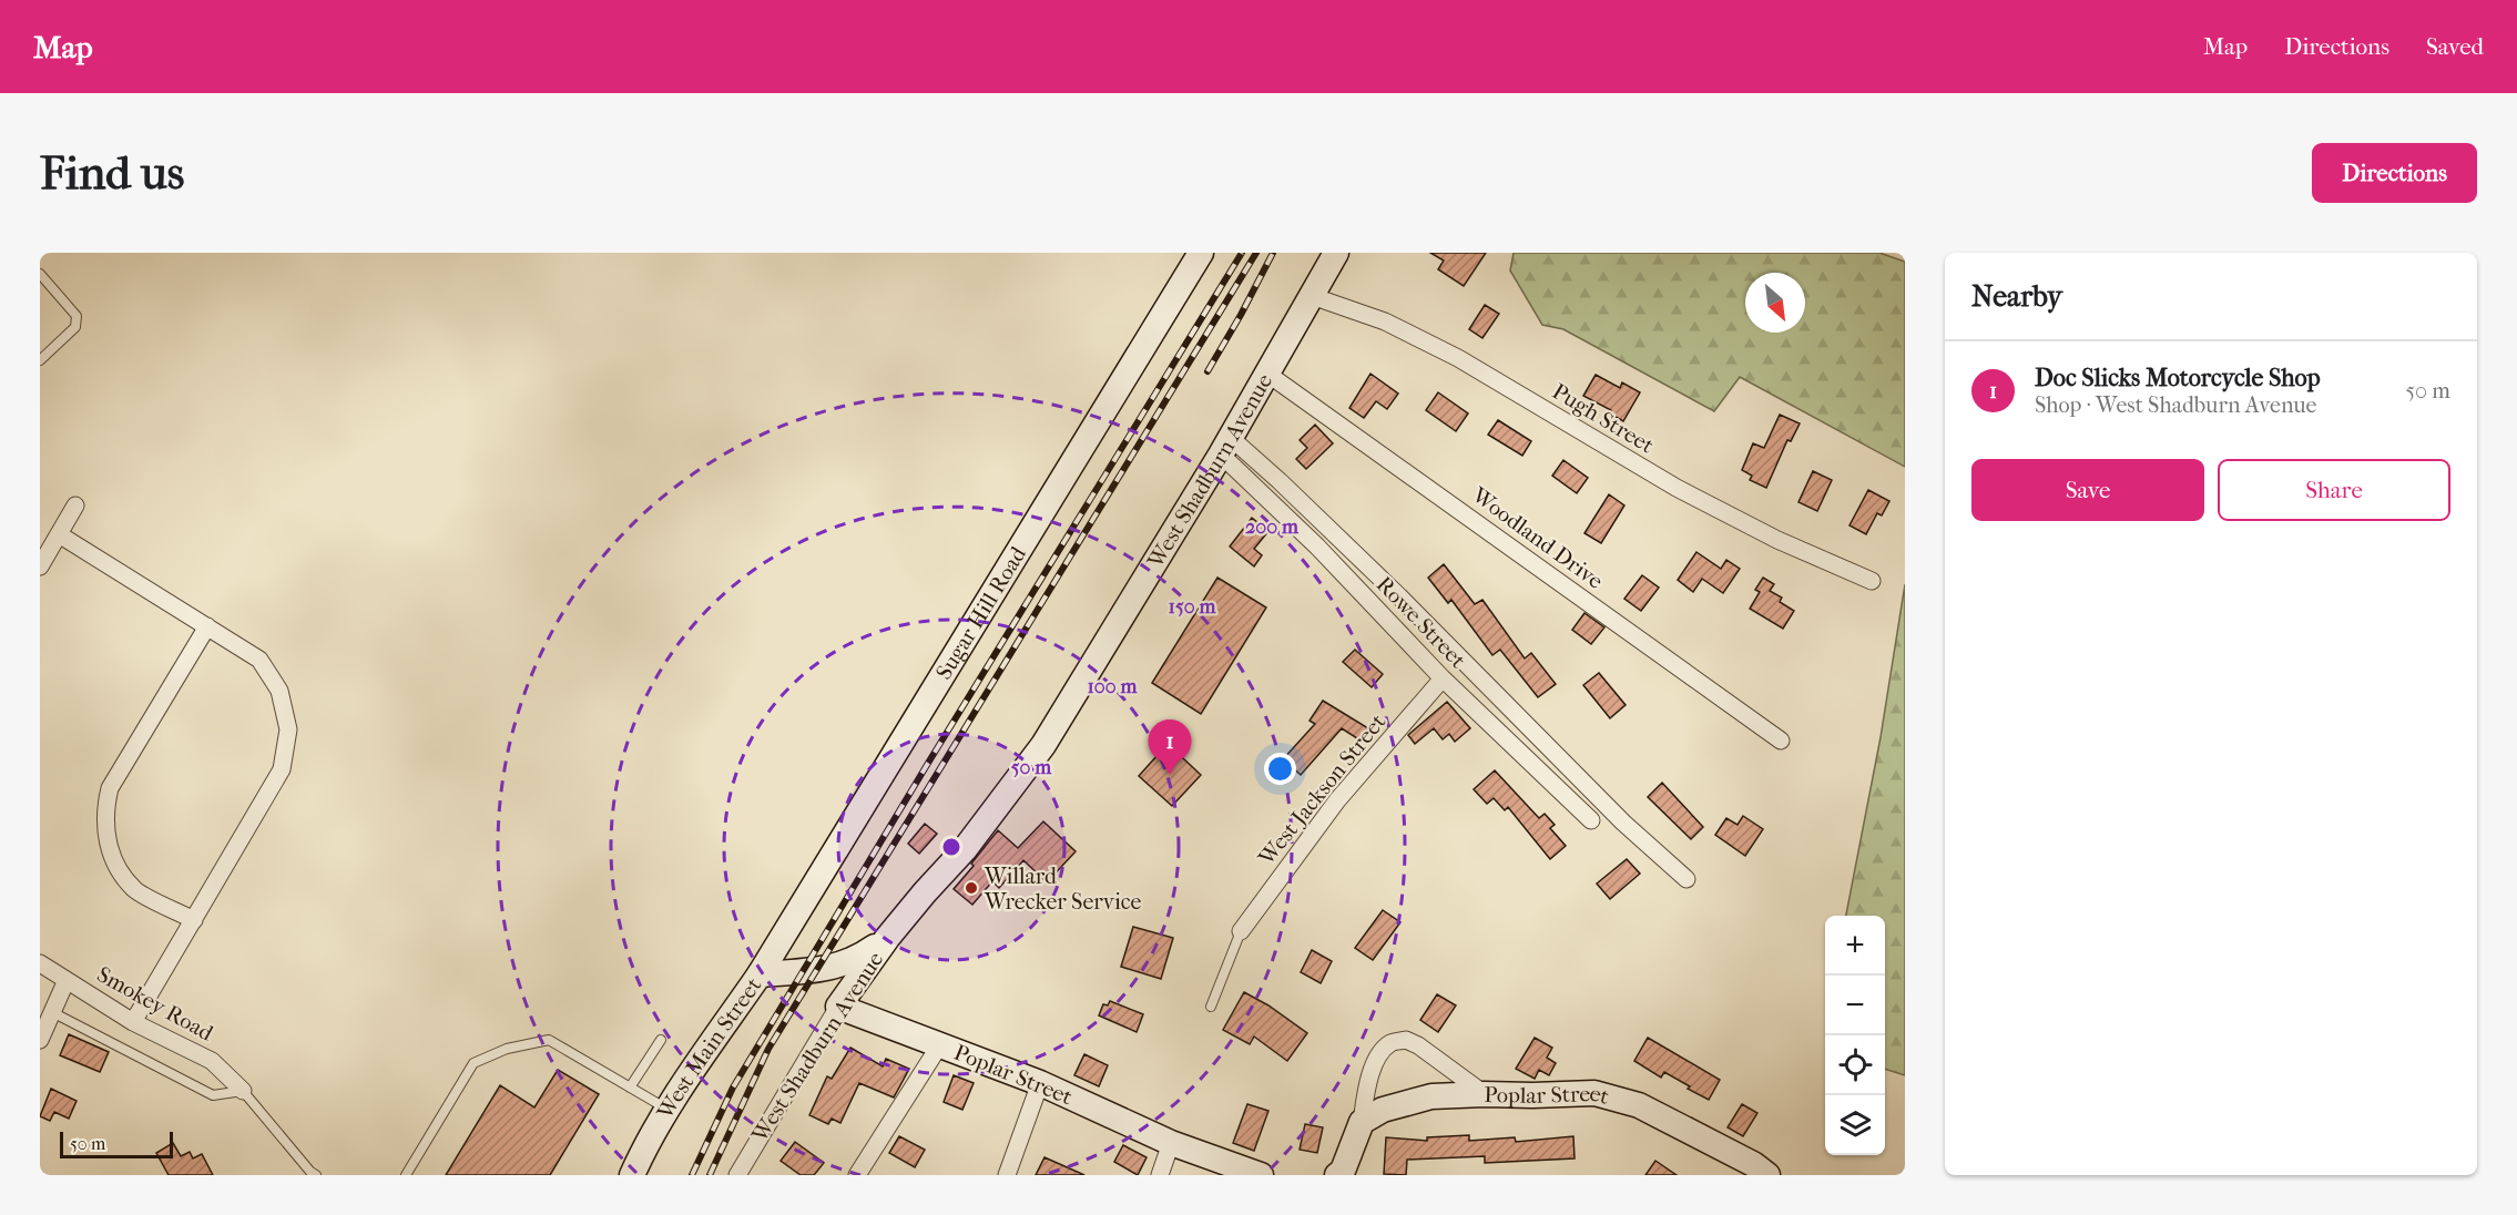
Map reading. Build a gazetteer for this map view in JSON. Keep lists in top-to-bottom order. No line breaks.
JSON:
{"streets":{"street":["Pugh Street","West Shadburn Avenue","Woodland Drive","Sugar Hill Road","Rowe Street","West Jackson Street","Smokey Road","West Main Street","Poplar Street"]},"crossings":[["Pugh Street","West Shadburn Avenue"],["West Shadburn Avenue","Woodland Drive"],["West Shadburn Avenue","Rowe Street"],["West Shadburn Avenue","West Main Street"],["West Shadburn Avenue","Poplar Street"],["Sugar Hill Road","West Main Street"],["Rowe Street","West Jackson Street"]],"places":["Willard Wrecker Service"],"scale_bar":"50 m","north":"bottom right","page":{"header":"Map","nav":["Map","Directions","Saved"],"buttons":["Directions",["Save","Share"]],"title":"Find us","heading":"Nearby","list":[{"mark":"1","name":"Doc Slicks Motorcycle Shop","note":"Shop · West Shadburn Avenue","value":"50 m"}],"pins":"1","map_buttons":["+","−"],"scale":"50 m"},"rings":["200 m","150 m","100 m","50 m"]}
